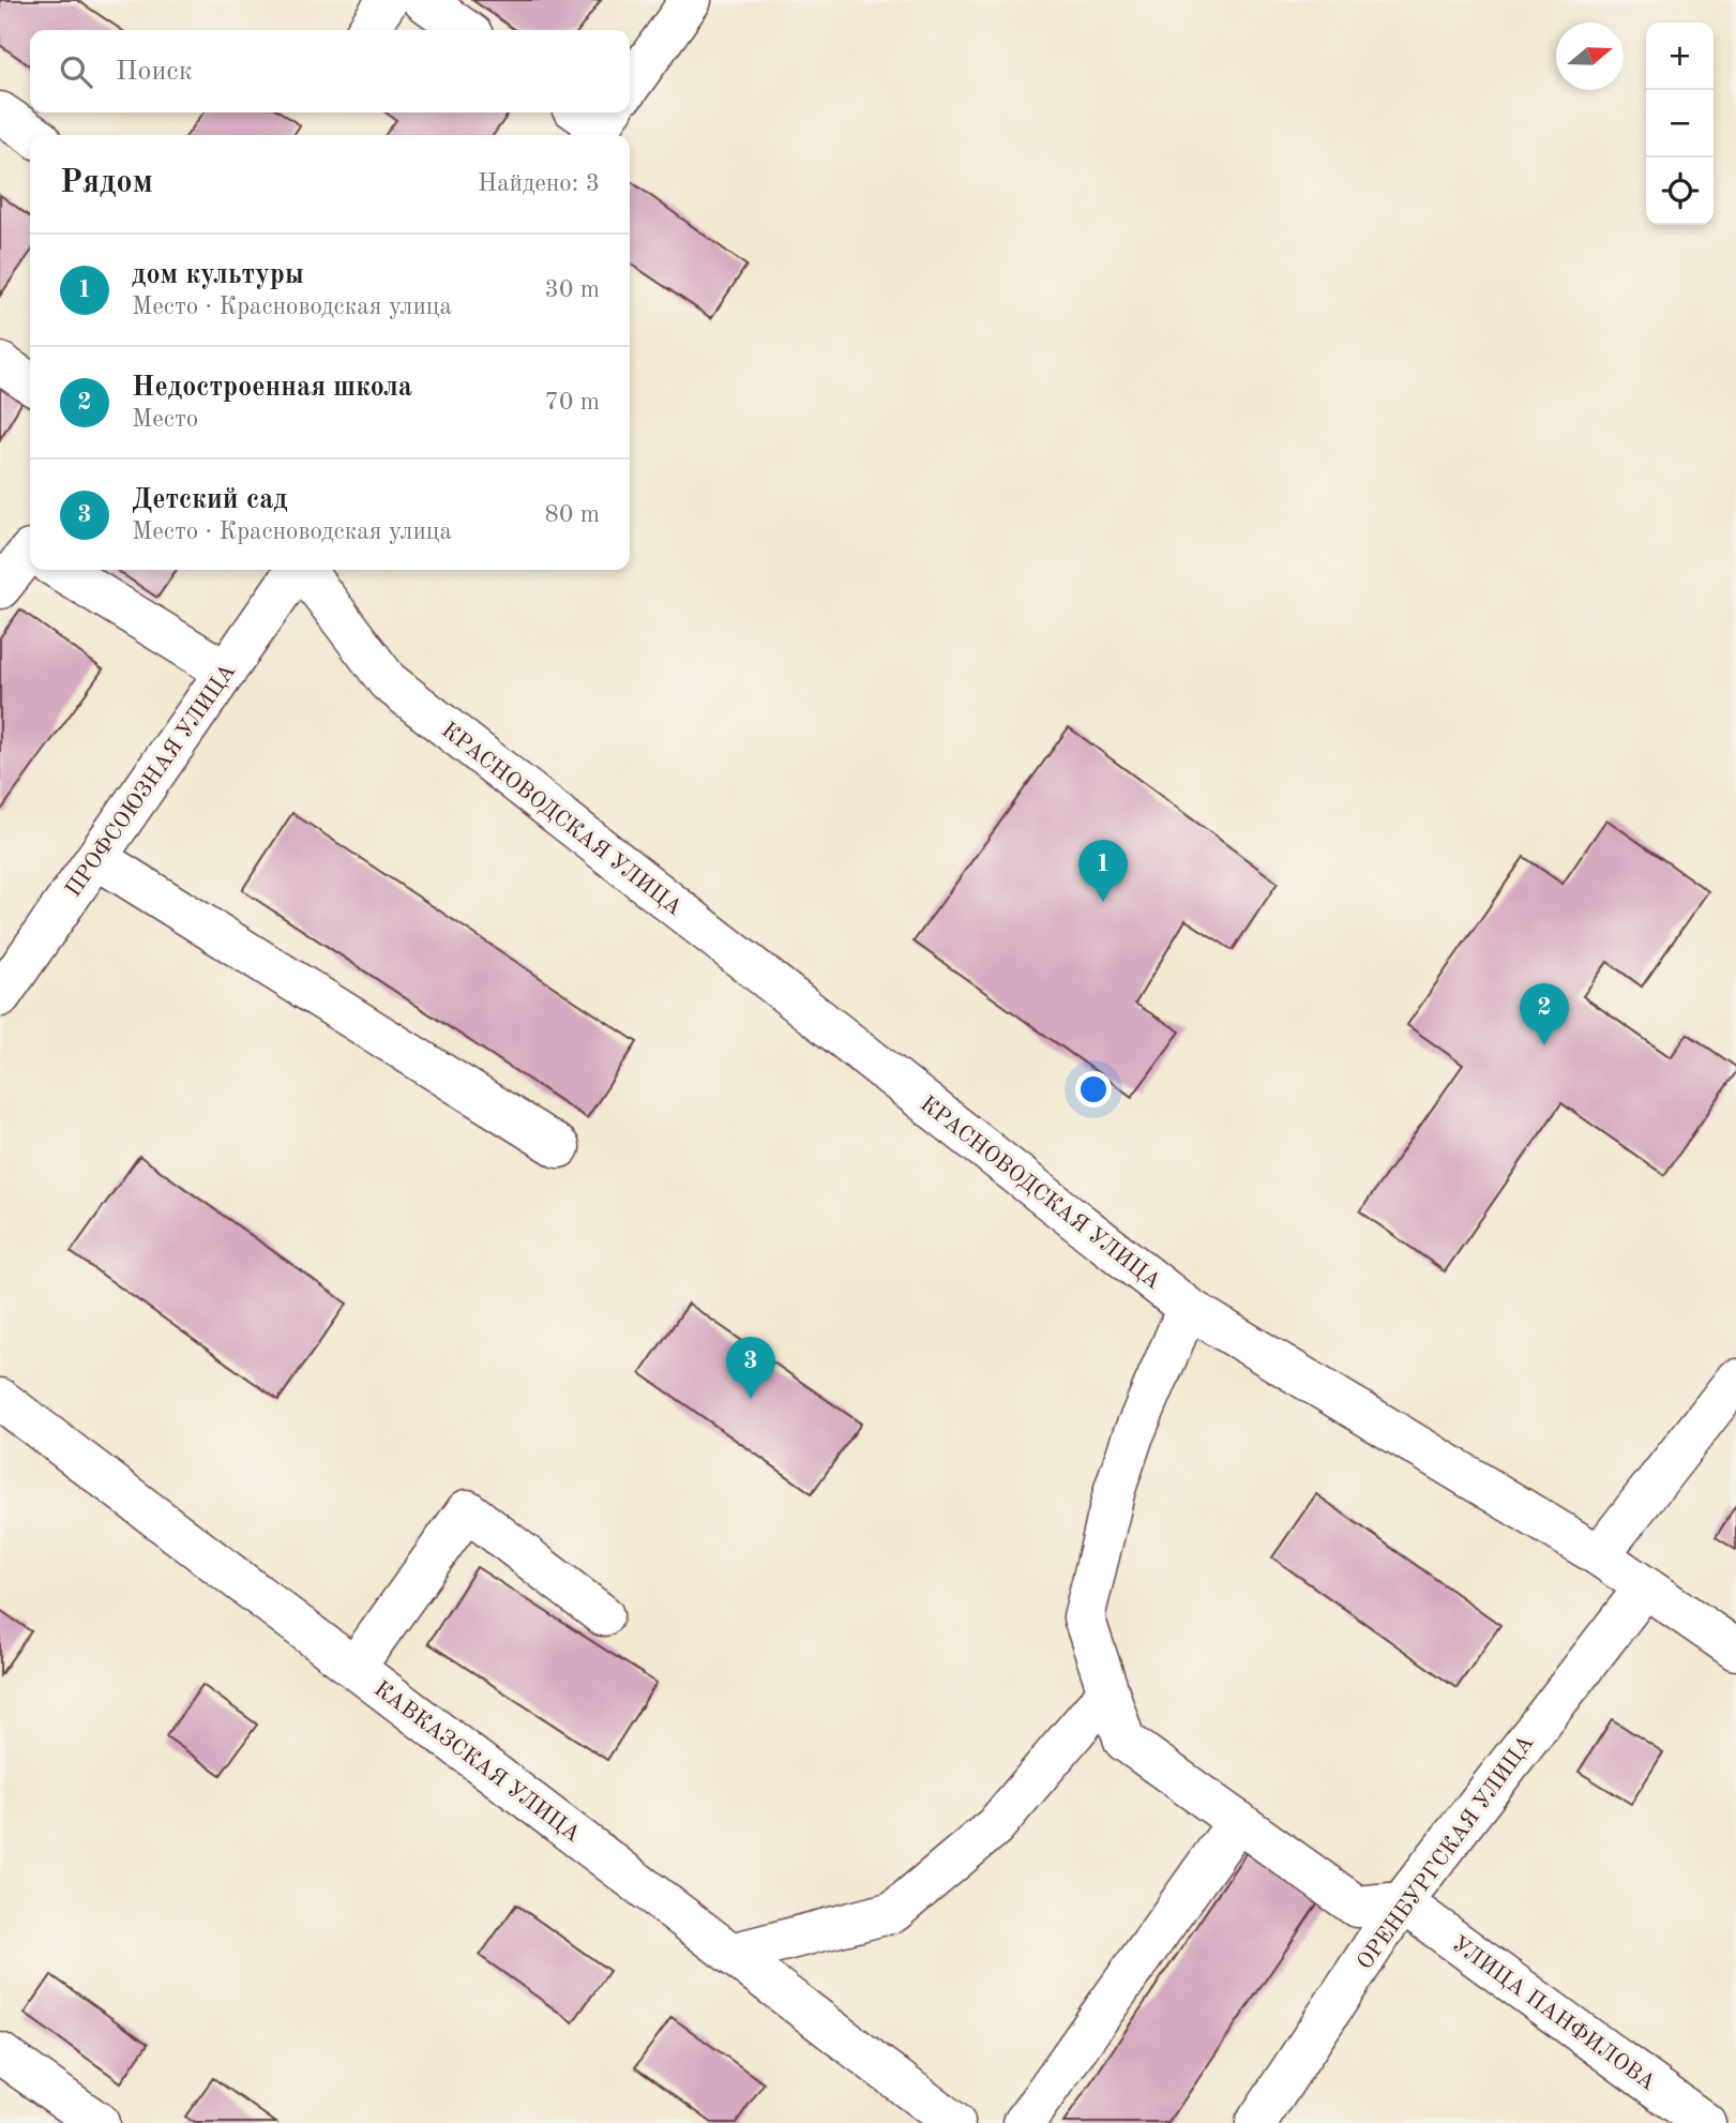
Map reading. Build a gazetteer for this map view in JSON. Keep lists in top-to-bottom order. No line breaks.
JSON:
{"streets":{"street":["ПРОФСОЮЗНАЯ УЛИЦА","КРАСНОВОДСКАЯ УЛИЦА","КАВКАЗСКАЯ УЛИЦА","ОРЕНБУРГСКАЯ УЛИЦА","УЛИЦА ПАНФИЛОВА"]},"crossings":[["КРАСНОВОДСКАЯ УЛИЦА","ОРЕНБУРГСКАЯ УЛИЦА"],["ОРЕНБУРГСКАЯ УЛИЦА","УЛИЦА ПАНФИЛОВА"]],"north":"right","page":{"map_buttons":["+","−"],"search":"Поиск","heading":["Рядом","Найдено: 3"],"list":[{"mark":"1","name":"дом культуры","note":"Место · Красноводская улица","value":"30 m"},{"mark":"2","name":"Недостроенная школа","note":"Место","value":"70 m"},{"mark":"3","name":"Детский сад","note":"Место · Красноводская улица","value":"80 m"}],"pins":["1","2","3"]}}
